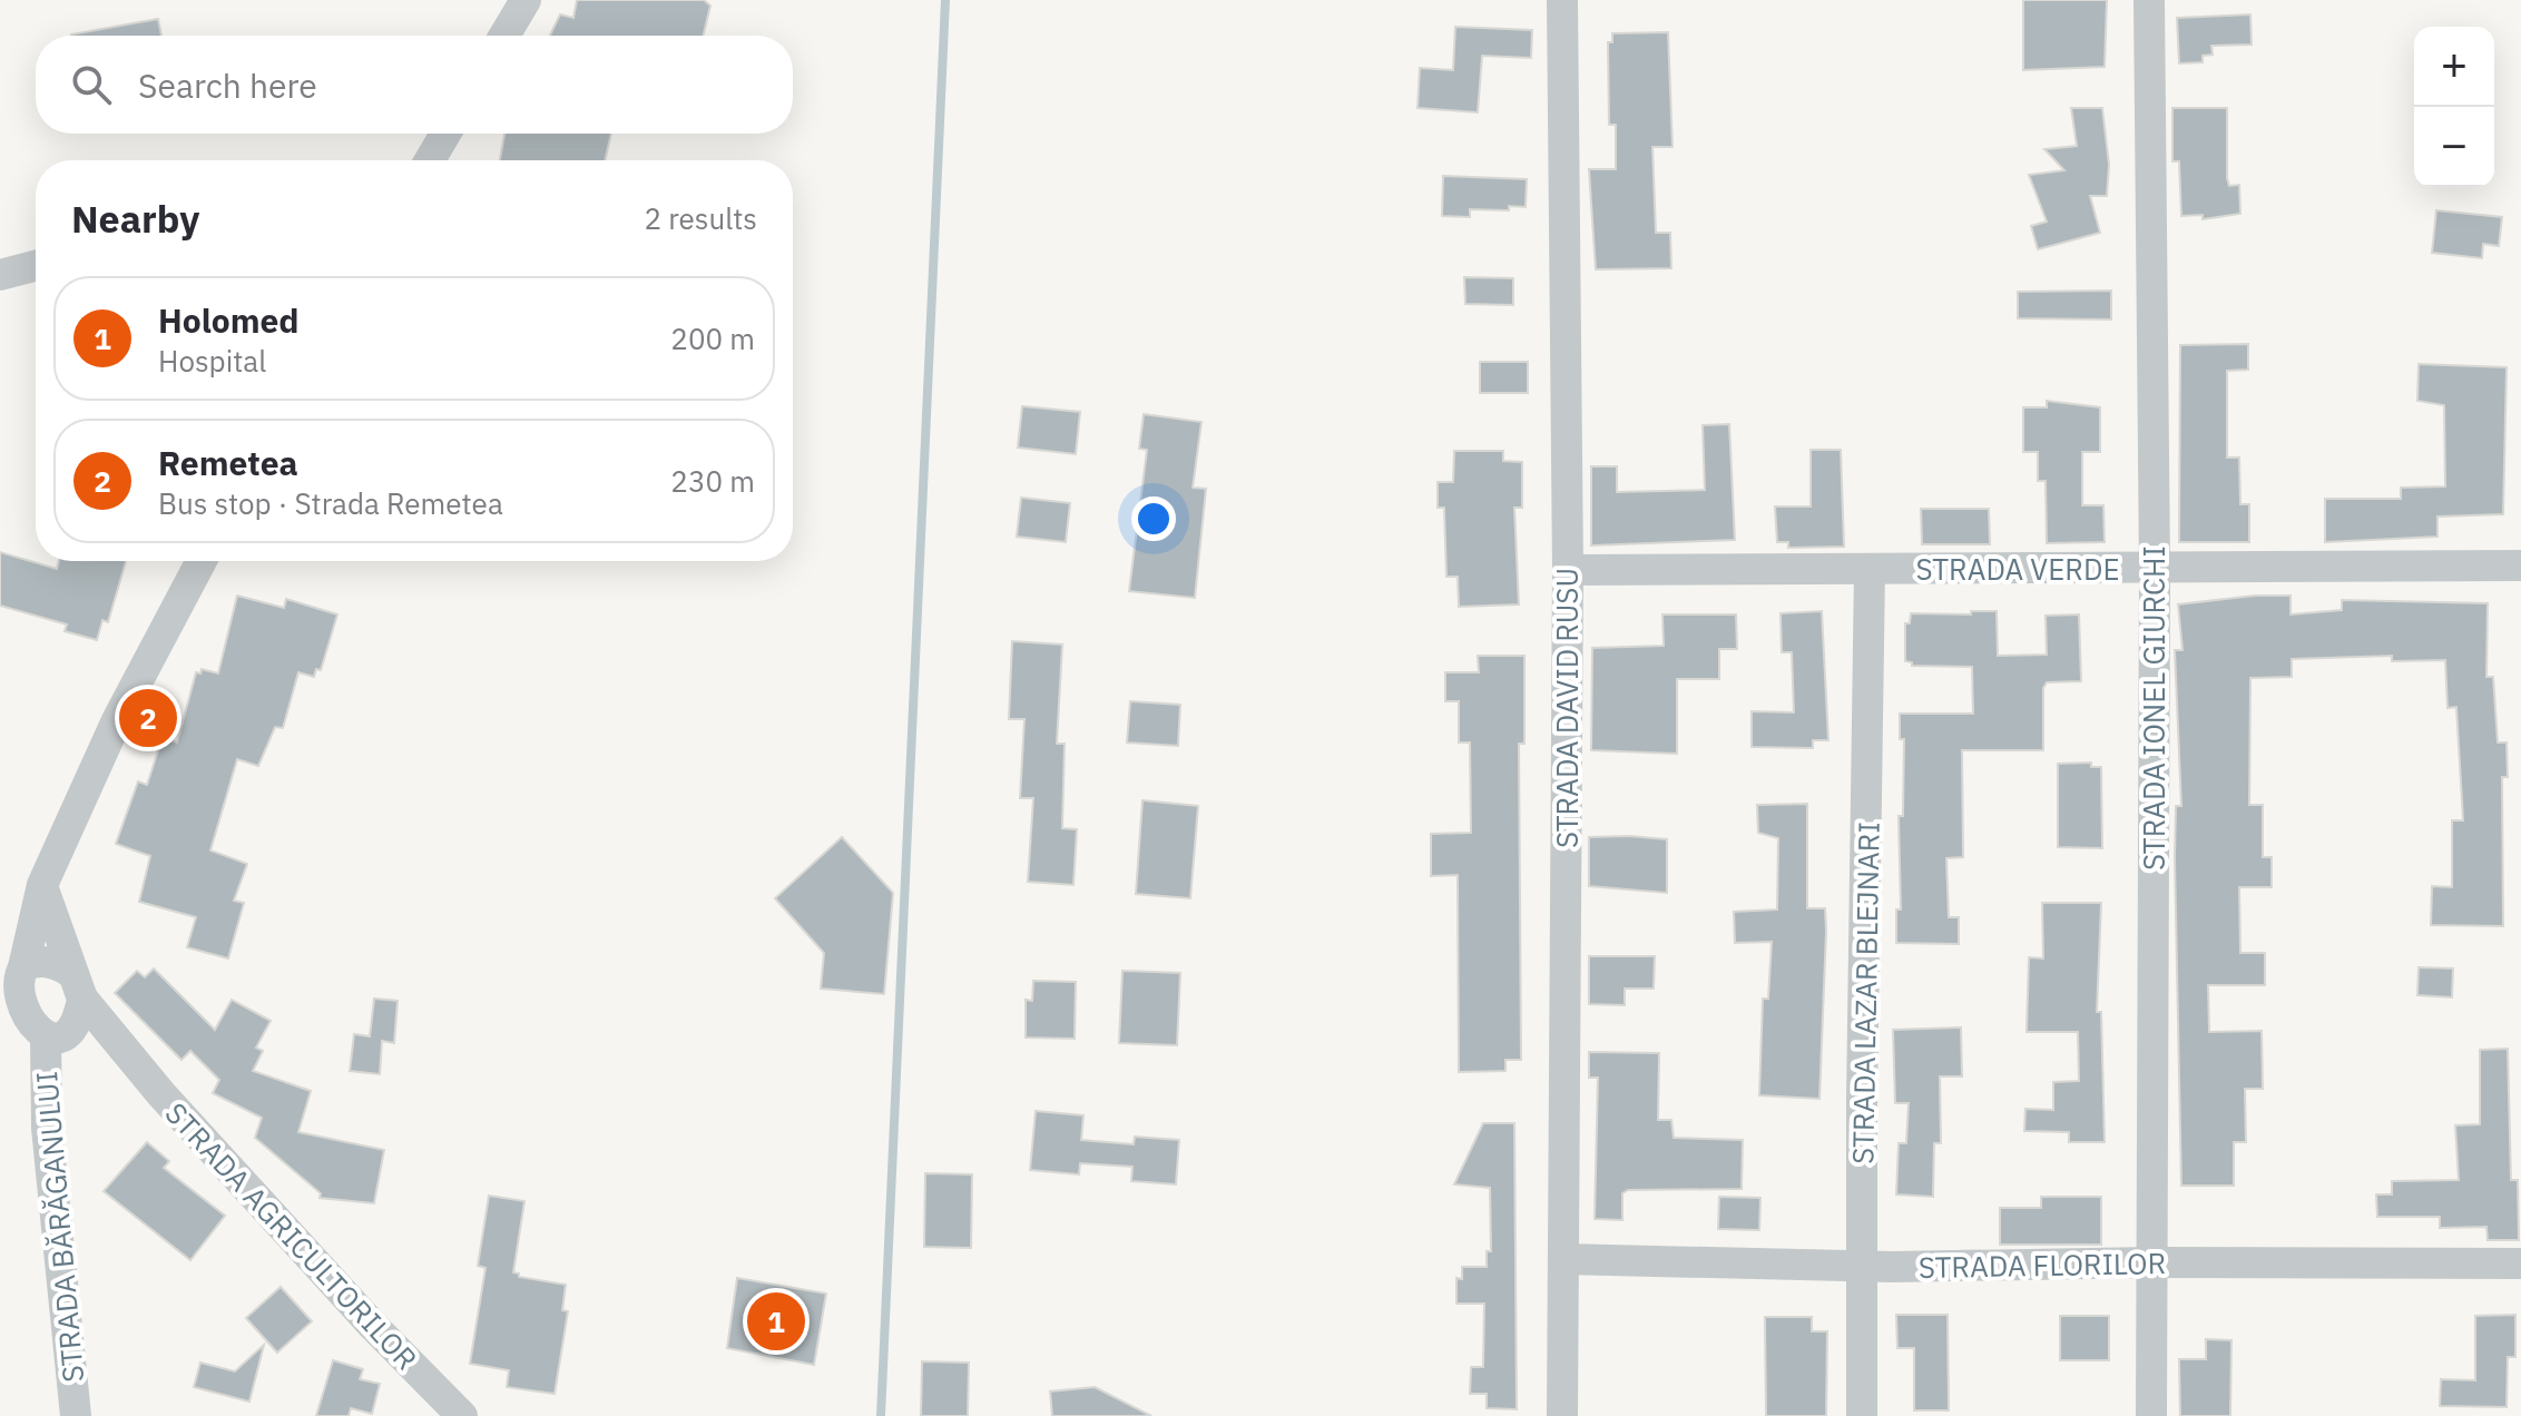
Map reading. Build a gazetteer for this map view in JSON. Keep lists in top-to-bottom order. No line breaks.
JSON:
{"streets":{"street":["STRADA VERDE","STRADA DAVID RUSU","STRADA IONEL GIURCHI","STRADA LAZAR BLEJNARI","STRADA BĂRĂGANULUI","STRADA AGRICULTORILOR","STRADA FLORILOR"]},"crossings":[["STRADA VERDE","STRADA DAVID RUSU"],["STRADA VERDE","STRADA IONEL GIURCHI"],["STRADA VERDE","STRADA LAZAR BLEJNARI"],["STRADA DAVID RUSU","STRADA FLORILOR"],["STRADA IONEL GIURCHI","STRADA FLORILOR"],["STRADA LAZAR BLEJNARI","STRADA FLORILOR"],["STRADA BĂRĂGANULUI","STRADA AGRICULTORILOR"]],"page":{"map_buttons":["+","−"],"search":"Search here","heading":["Nearby","2 results"],"list":[{"mark":"1","name":"Holomed","note":"Hospital","value":"200 m"},{"mark":"2","name":"Remetea","note":"Bus stop · Strada Remetea","value":"230 m"}],"pins":["2","1"]}}
